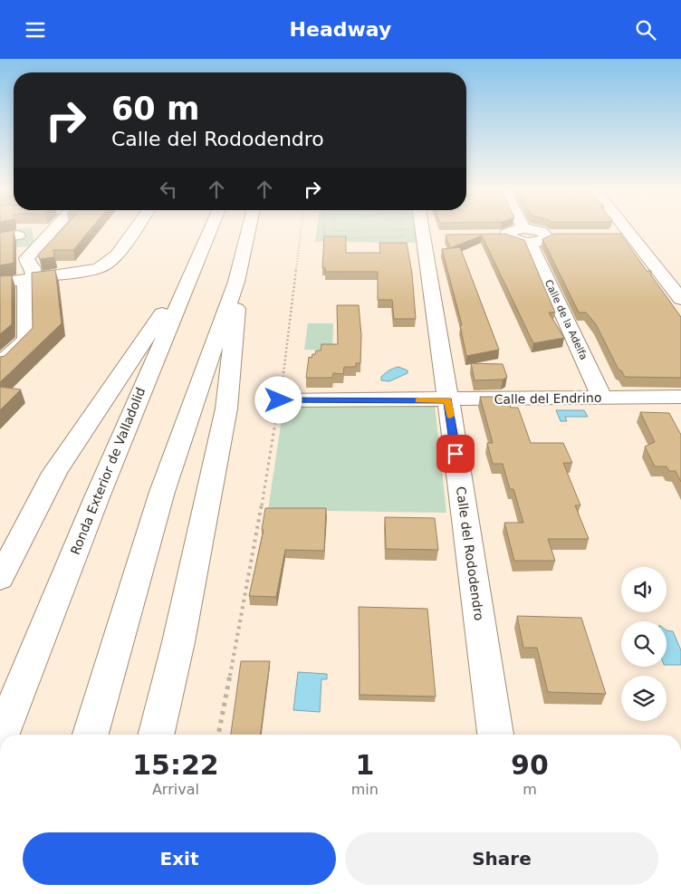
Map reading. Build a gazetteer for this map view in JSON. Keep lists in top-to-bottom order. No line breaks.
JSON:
{"streets":{"main road":["Calle de la Adelfa","Calle del Endrino","Ronda Exterior de Valladolid","Calle del Rododendro"]},"crossings":[["Calle de la Adelfa","Calle del Endrino"],["Calle del Endrino","Calle del Rododendro"]],"page":{"header":"Headway","turn":["60 m","Calle del Rododendro"],"eta":["15:22","Arrival","1","min","90","m"],"buttons":["Exit","Share"]}}
